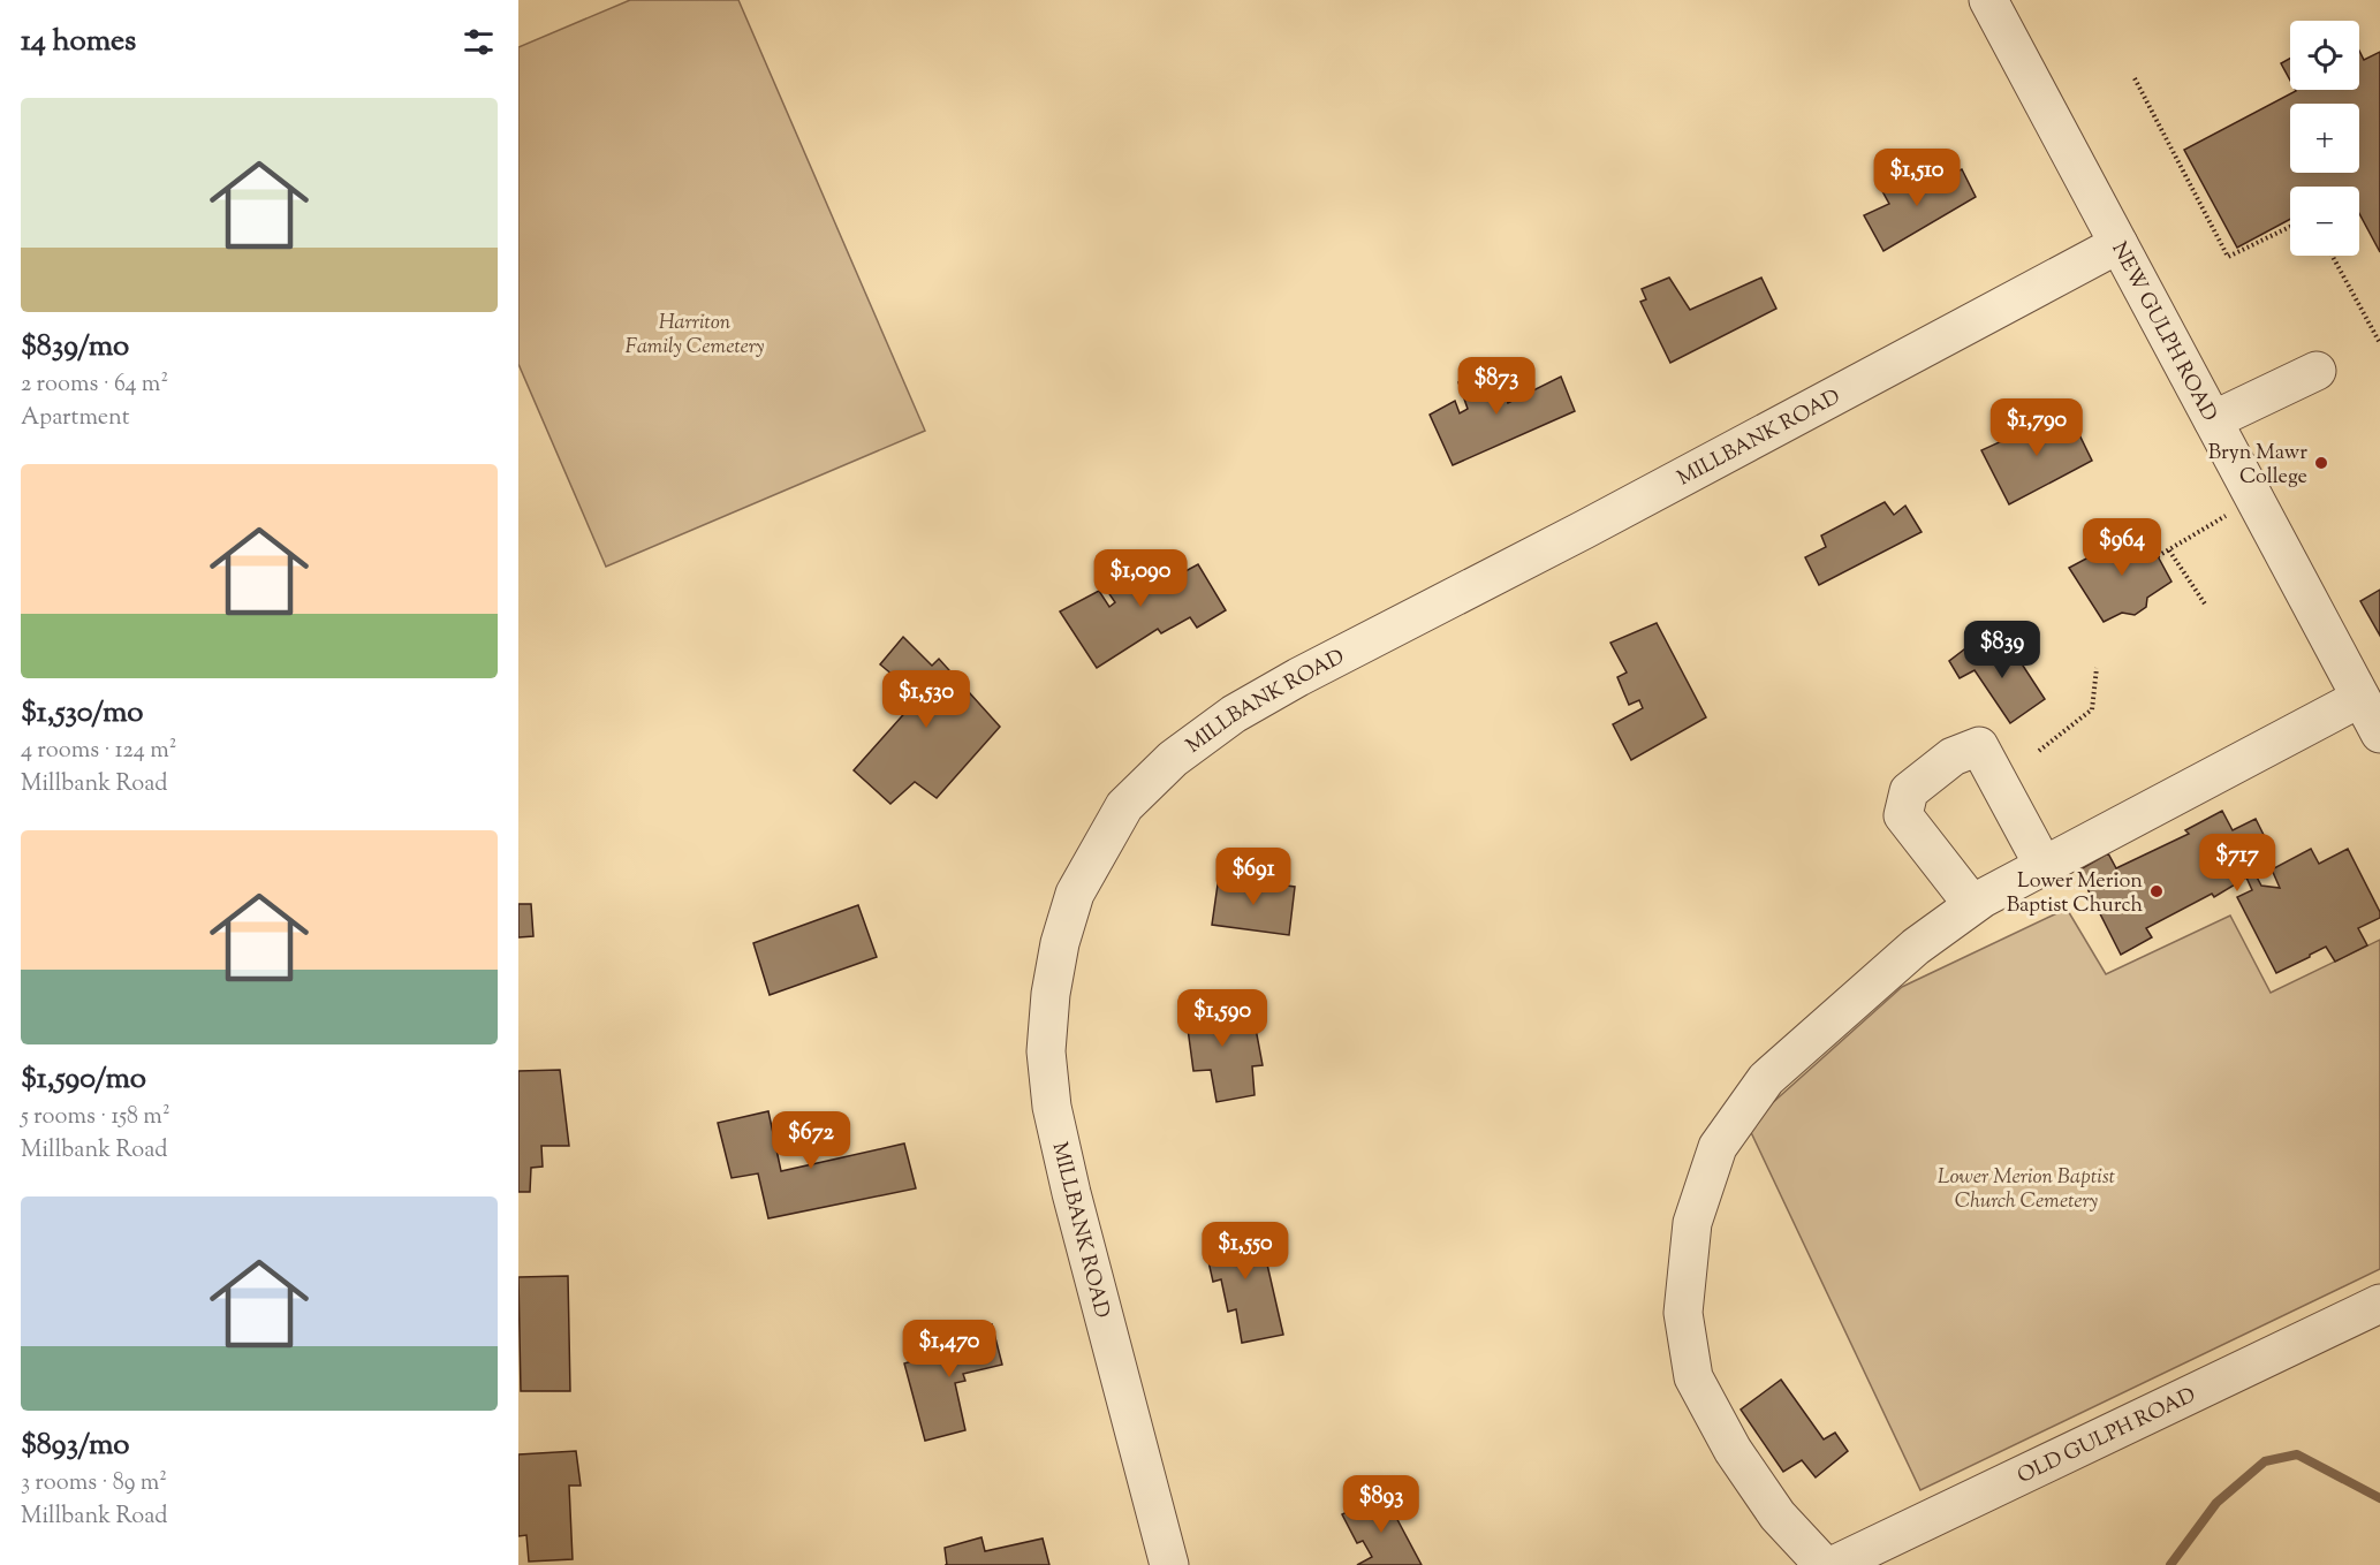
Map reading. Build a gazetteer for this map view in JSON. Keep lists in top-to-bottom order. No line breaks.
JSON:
{"streets":{"street":["NEW GULPH ROAD","MILLBANK ROAD","OLD GULPH ROAD"]},"crossings":[["NEW GULPH ROAD","MILLBANK ROAD"]],"parks":["Harriton Family Cemetery","Lower Merion Baptist Church Cemetery"],"places":["Bryn Mawr College","Lower Merion Baptist Church"],"page":{"heading":"14 homes","map_buttons":["+","−"],"list":[{"name":"$839/mo","note":"2 rooms · 64 m² · Apartment"},{"name":"$1,530/mo","note":"4 rooms · 124 m² · Millbank Road"},{"name":"$1,590/mo","note":"5 rooms · 158 m² · Millbank Road"},{"name":"$893/mo","note":"3 rooms · 89 m² · Millbank Road"}],"price":["$1,510","$873","$1,790","$964","$1,090","$839","$1,530","$717","$691","$1,590","$672","$1,550","$1,470","$893"]}}
